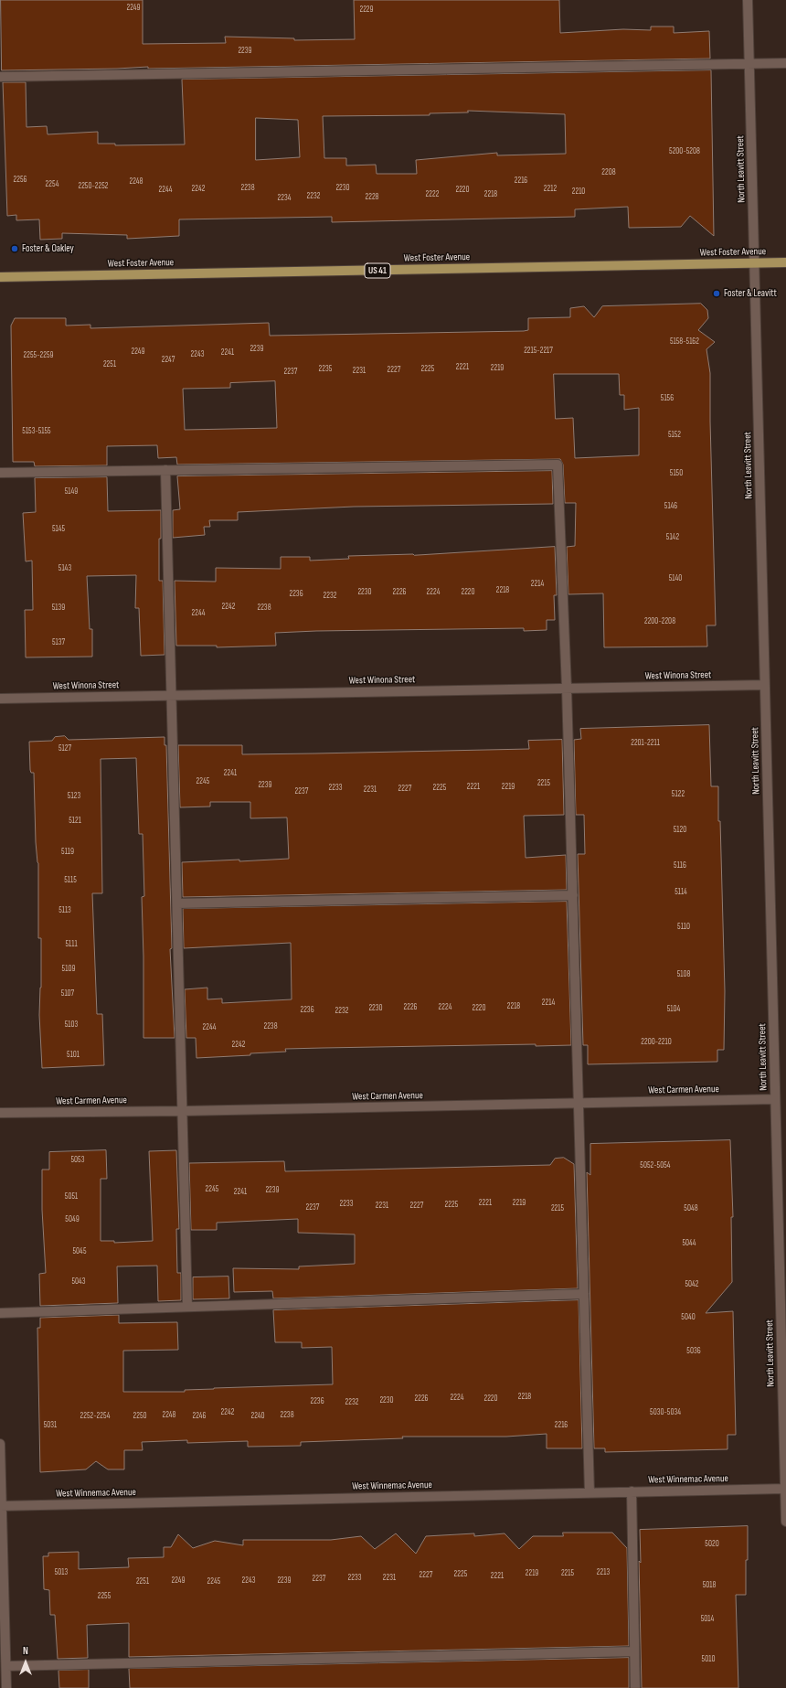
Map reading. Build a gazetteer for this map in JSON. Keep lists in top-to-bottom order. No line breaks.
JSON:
{"streets":{"main road":["West Foster Avenue","US 41"],"street":["North Leavitt Street","West Winona Street","West Carmen Avenue","West Winnemac Avenue"]},"crossings":[["North Leavitt Street","West Foster Avenue"],["North Leavitt Street","West Winona Street"],["North Leavitt Street","West Carmen Avenue"],["North Leavitt Street","West Winnemac Avenue"]],"places":["Foster & Oakley","Foster & Leavitt"],"house_numbers":["2249","2229","2239","5200-5208","2208","2256","2216","2248","2254","2250-2252","2238","2230","2242","2212","2244","2220","2210","2222","2218","2232","2228","2234","5158-5162","2239","2215-2217","2249","2241","2243","2255-2259","2247","2251","2221","2219","2235","2225","2227","2231","2237","5156","5153-5155","5152","5150","5149","5146","5145","5142","5143","5140","2214","2218","2230","2226","2224","2220","2236","2232","2242","5139","2238","2244","2200-2208","5137","2201-2211","5127","2241","2245","2215","2239","2221","2219","2233","2225","2227","2231","2237","5122","5123","5121","5120","5119","5116","5115","5114","5113","5110","5111","5109","5108","5107","2214","2218","2226","2224","2230","2220","5104","2236","2232","5103","2238","2244","2200-2210","2242","5101","5053","5052-5054","2245","2239","2241","5051","2221","2219","2233","2225","2231","2227","2237","2215","5048","5049","5044","5045","5043","5042","5040","5036","2218","2224","2226","2220","2230","2236","2232","2242","5030-5034","2248","2238","2252-2254","2250","2246","2240","5031","2216","5020","5013","2213","2219","2215","2225","2227","2221","2233","2231","2237","2249","2243","2239","2251","2245","5018","2255","5014","5010"],"north":"top"}
